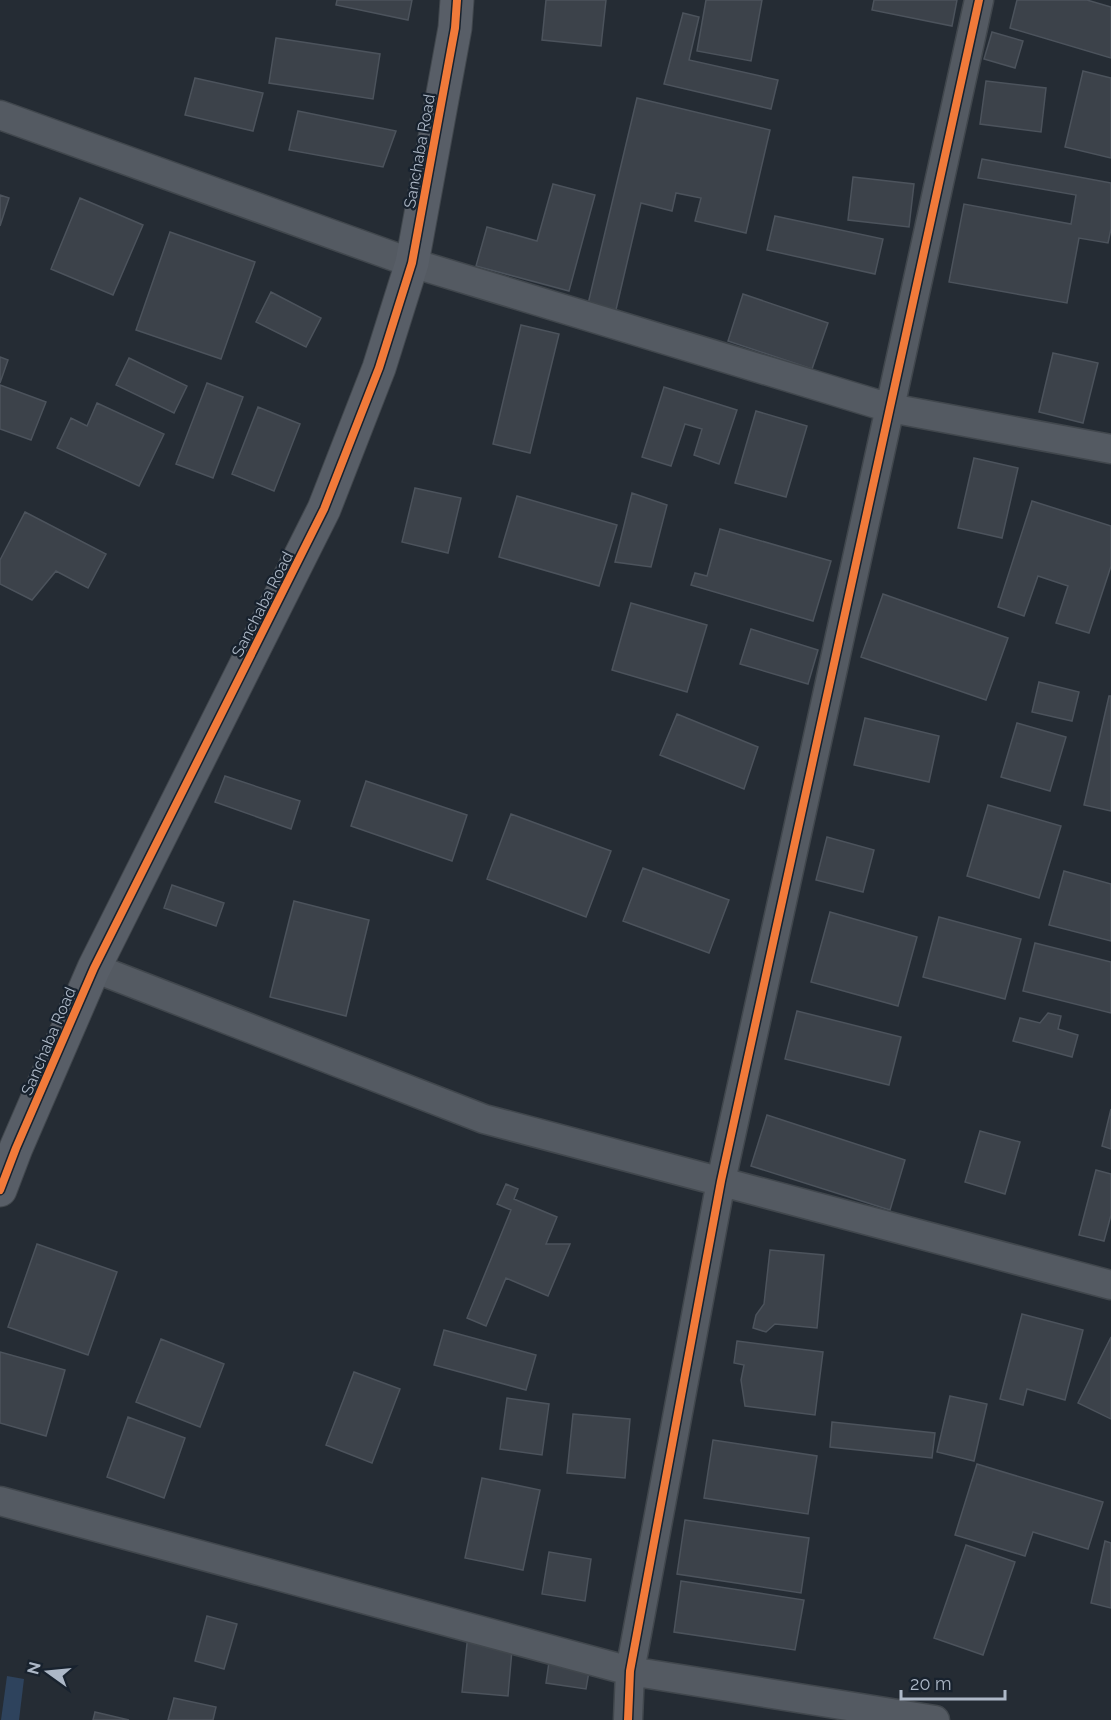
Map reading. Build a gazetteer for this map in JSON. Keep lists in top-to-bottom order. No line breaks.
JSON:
{"streets":{"street":["Sanchaba Road"]},"scale_bar":"20 m","north":"left"}
